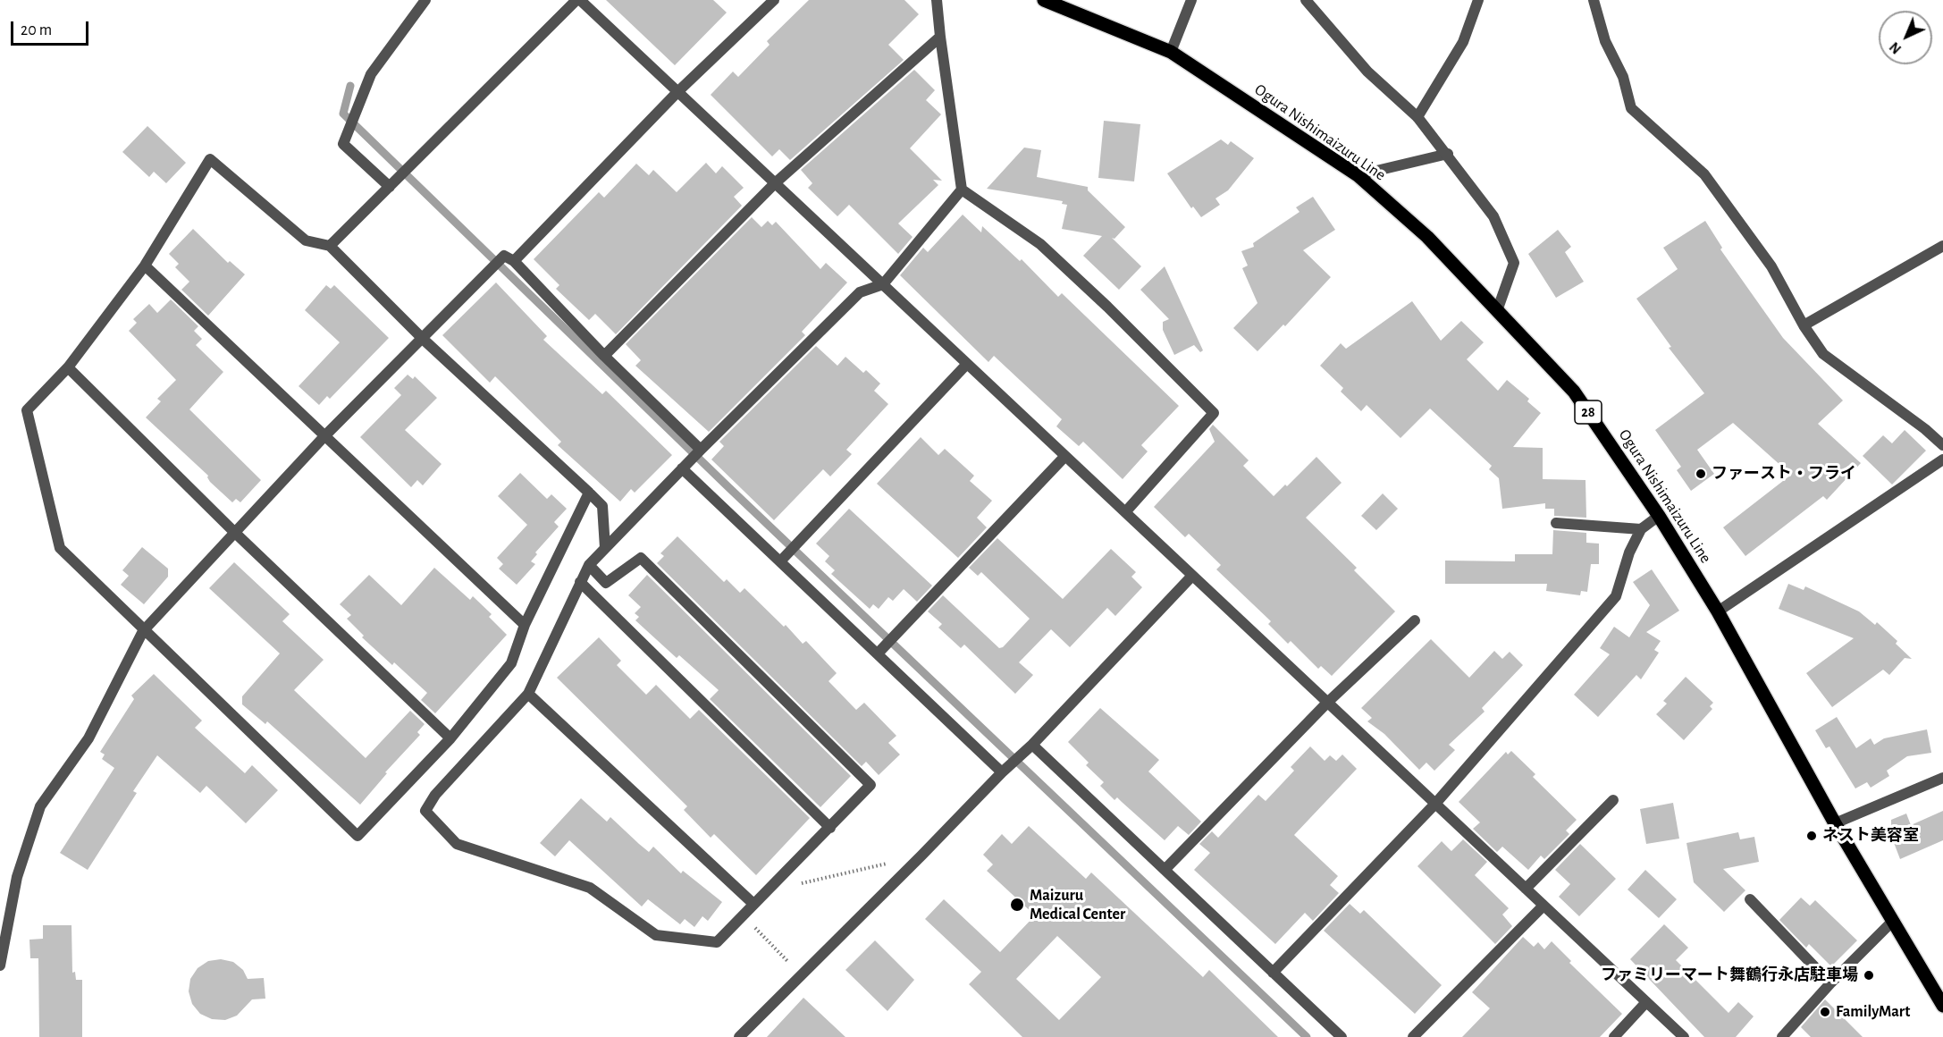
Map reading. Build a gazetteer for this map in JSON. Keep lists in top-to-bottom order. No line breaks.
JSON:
{"streets":{"main road":["Ogura Nishimaizuru Line","28"]},"places":["ファースト・フライ","ネスト美容室","Maizuru Medical Center","ファミリーマート舞鶴行永店駐車場","FamilyMart"],"scale_bar":"20 m","north":"bottom left"}
